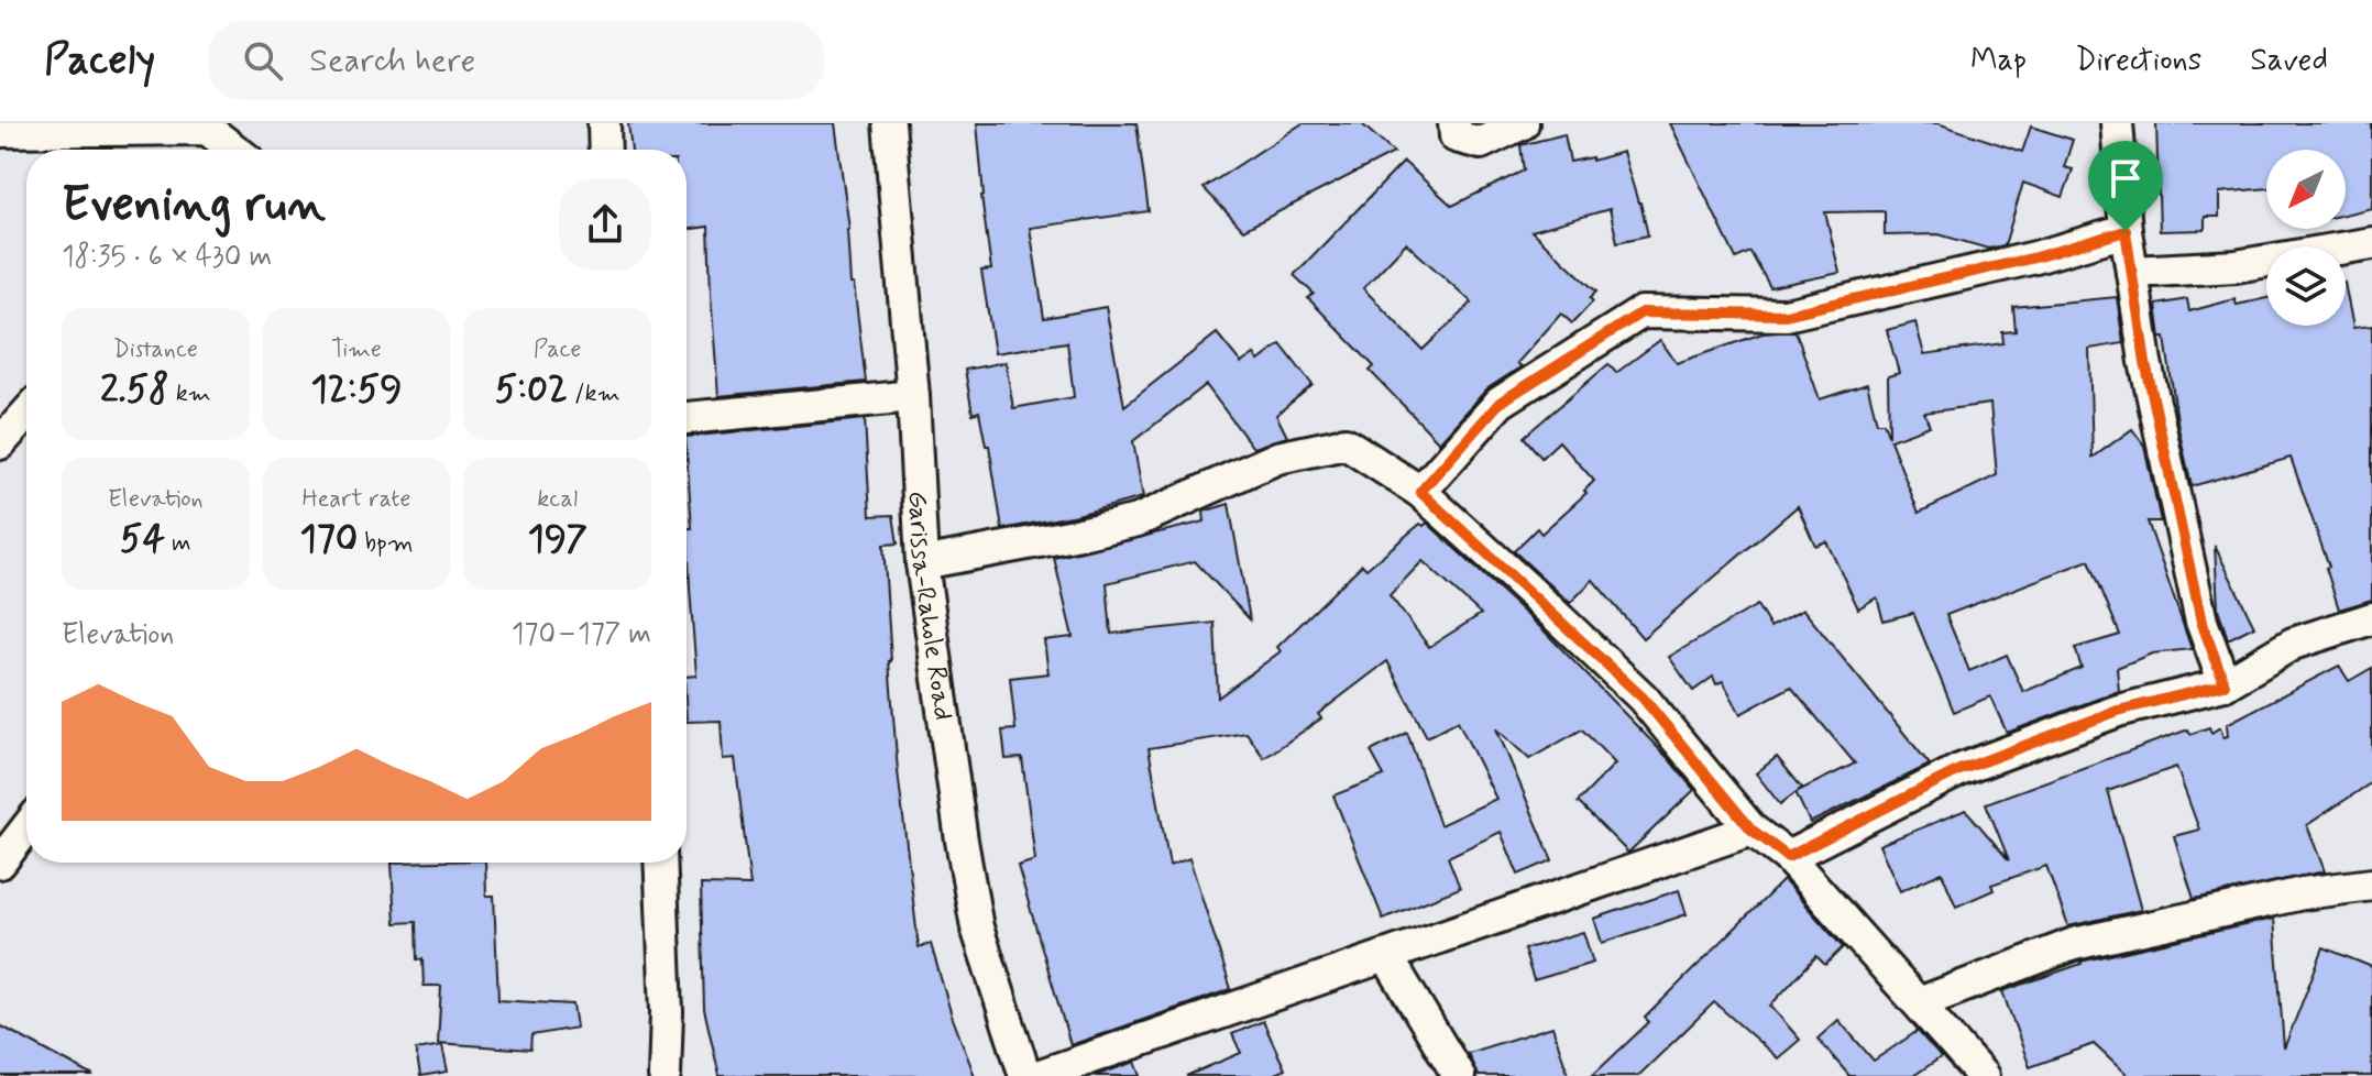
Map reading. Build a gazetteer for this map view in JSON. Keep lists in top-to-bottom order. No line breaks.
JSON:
{"streets":{"street":["Garissa-Rahole Road"]},"north":"bottom left","page":{"header":"Pacely","search":"Search here","nav":["Map","Directions","Saved"],"heading":["Evening run","18:35 · 6 × 430 m"],"stats":[["Distance","2.58 km"],["Time","12:59"],["Pace","5:02 /km"],["Elevation","54 m"],["Heart rate","170 bpm"],["kcal","197"]],"chart":["Elevation","170–177 m"]}}
